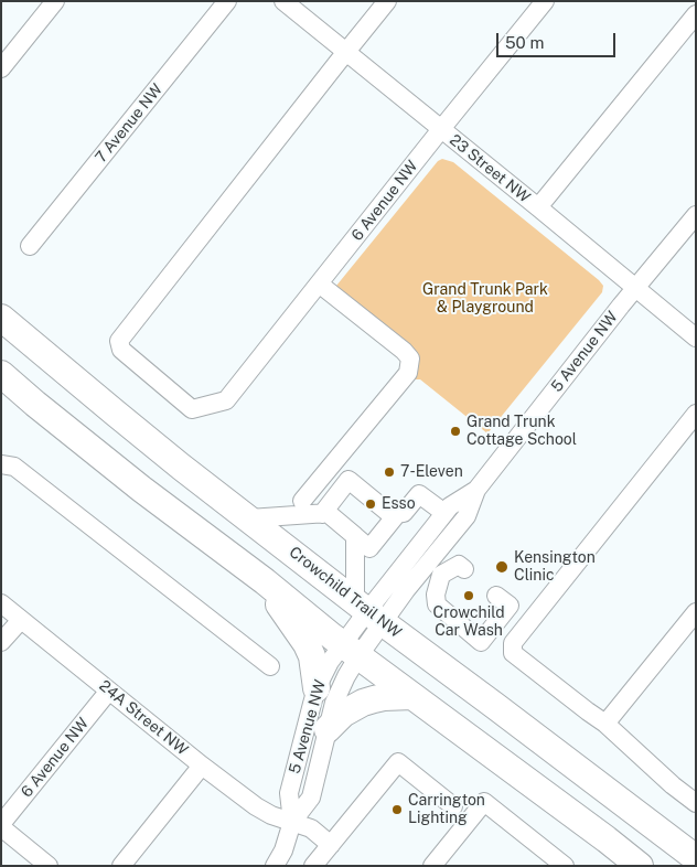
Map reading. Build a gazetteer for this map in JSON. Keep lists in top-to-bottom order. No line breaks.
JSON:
{"streets":{"highway":["Crowchild Trail NW"],"street":["7 Avenue NW","23 Street NW","6 Avenue NW","5 Avenue NW","24A Street NW"]},"crossings":[["23 Street NW","6 Avenue NW"],["23 Street NW","5 Avenue NW"],["6 Avenue NW","24A Street NW"],["5 Avenue NW","Crowchild Trail NW"],["5 Avenue NW","24A Street NW"]],"parks":["Grand Trunk Park & Playground"],"places":["Grand Trunk Cottage School","7-Eleven","Esso","Kensington Clinic","Crowchild Car Wash","Carrington Lighting"],"scale_bar":"50 m"}
